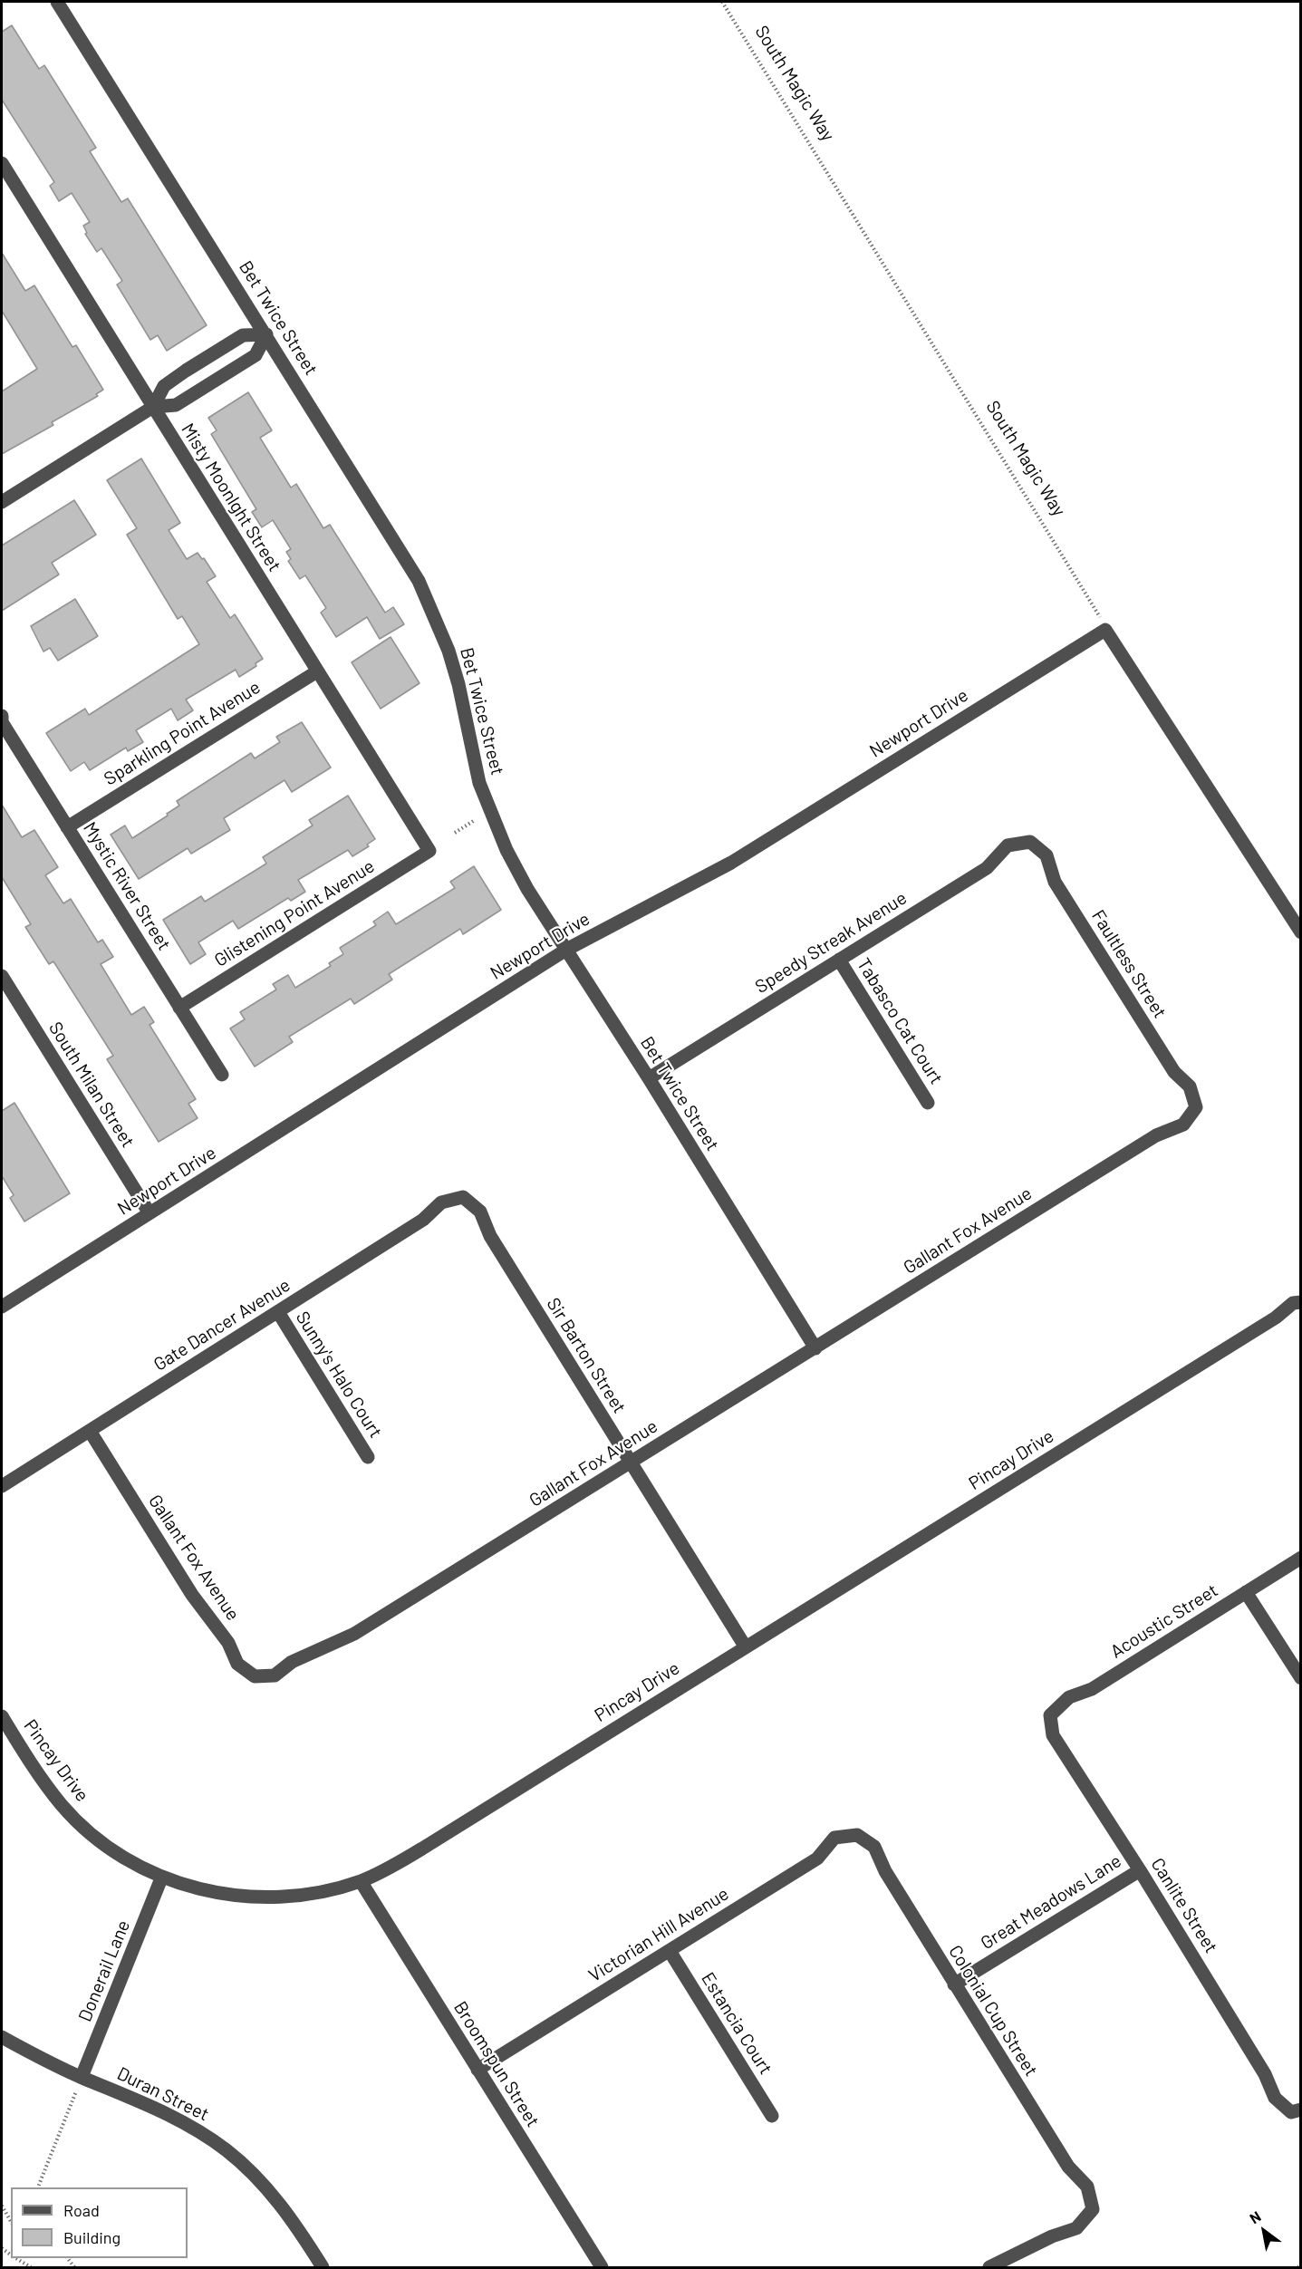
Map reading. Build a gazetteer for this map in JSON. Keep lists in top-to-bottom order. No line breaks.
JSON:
{"streets":{"street":["Bet Twice Street","Misty Moonlght Street","Newport Drive","Sparkling Point Avenue","Mystic River Street","Glistening Point Avenue","Speedy Streak Avenue","Faultless Street","Tabasco Cat Court","South Milan Street","Gallant Fox Avenue","Gate Dancer Avenue","Sir Barton Street","Sunny's Halo Court","Pincay Drive","Acoustic Street","Great Meadows Lane","Canlite Street","Victorian Hill Avenue","Donerail Lane","Colonial Cup Street","Estancia Court","Broomspun Street","Duran Street"],"path":["South Magic Way"]},"crossings":[["South Magic Way","Newport Drive"],["Bet Twice Street","Newport Drive"],["Bet Twice Street","Speedy Streak Avenue"],["Bet Twice Street","Gallant Fox Avenue"],["Misty Moonlght Street","Sparkling Point Avenue"],["Misty Moonlght Street","Glistening Point Avenue"],["Newport Drive","South Milan Street"],["Sparkling Point Avenue","Mystic River Street"],["Mystic River Street","Glistening Point Avenue"],["Speedy Streak Avenue","Faultless Street"],["Speedy Streak Avenue","Tabasco Cat Court"],["Faultless Street","Gallant Fox Avenue"],["Gallant Fox Avenue","Gate Dancer Avenue"],["Gallant Fox Avenue","Sir Barton Street"],["Gate Dancer Avenue","Sir Barton Street"],["Gate Dancer Avenue","Sunny's Halo Court"],["Sir Barton Street","Pincay Drive"],["Pincay Drive","Donerail Lane"],["Pincay Drive","Broomspun Street"],["Acoustic Street","Canlite Street"],["Great Meadows Lane","Canlite Street"],["Great Meadows Lane","Colonial Cup Street"],["Victorian Hill Avenue","Colonial Cup Street"],["Victorian Hill Avenue","Estancia Court"],["Victorian Hill Avenue","Broomspun Street"],["Donerail Lane","Duran Street"]],"legend":["Road","Building"],"north":"top left"}
